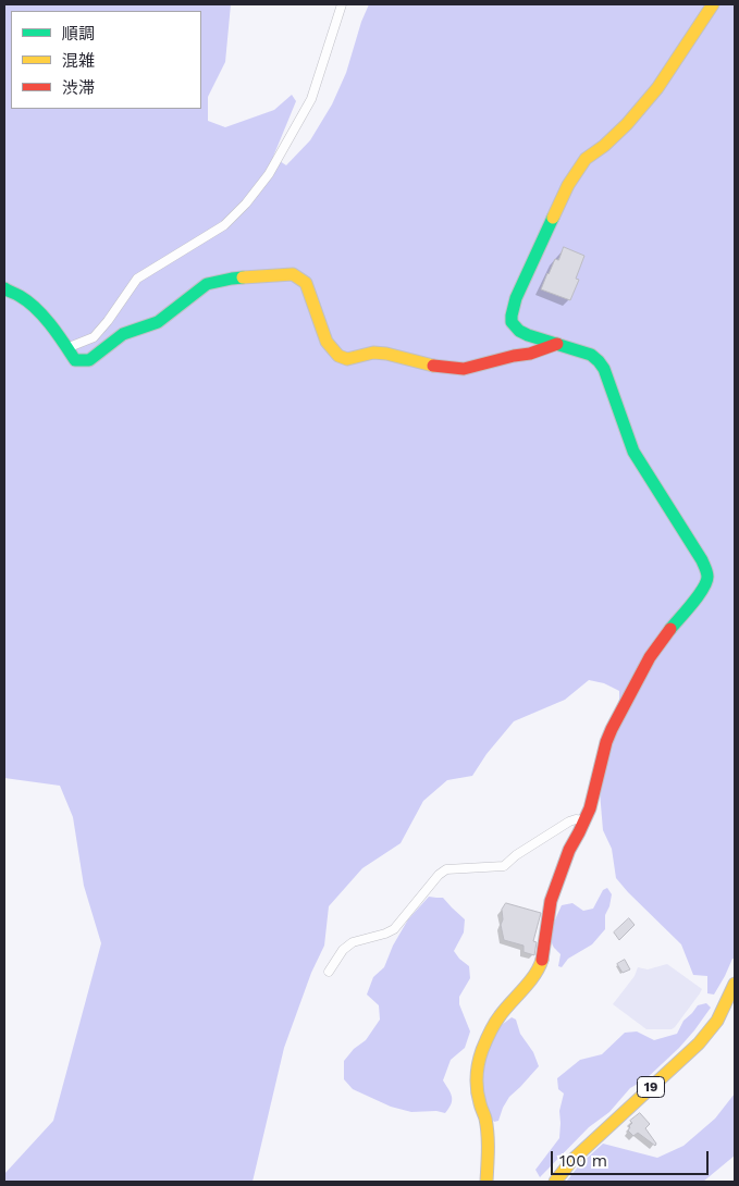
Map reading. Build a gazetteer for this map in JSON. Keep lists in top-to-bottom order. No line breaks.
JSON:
{"streets":{"street":["19"]},"legend":["順調","混雑","渋滞"],"scale_bar":"100 m"}
